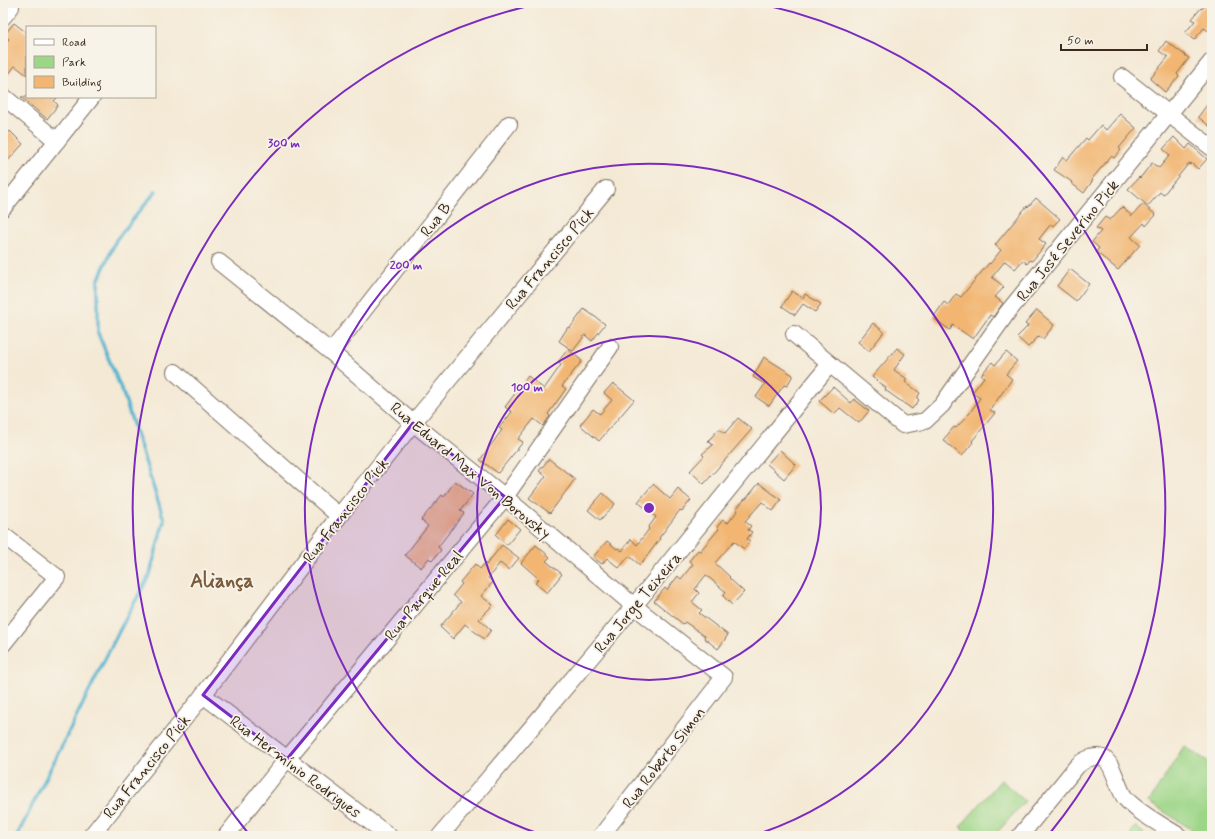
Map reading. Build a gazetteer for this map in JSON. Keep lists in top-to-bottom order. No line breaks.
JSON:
{"streets":{"street":["Rua B","Rua José Severino Pick","Rua Francisco Pick","Rua Eduard Max Von Borovsky","Rua Parque Real","Rua Jorge Teixeira","Rua Roberto Simon","Rua Hermínio Rodrigues"]},"crossings":[["Rua B","Rua Eduard Max Von Borovsky"],["Rua José Severino Pick","Rua Jorge Teixeira"],["Rua Francisco Pick","Rua Eduard Max Von Borovsky"],["Rua Francisco Pick","Rua Hermínio Rodrigues"],["Rua Eduard Max Von Borovsky","Rua Parque Real"],["Rua Eduard Max Von Borovsky","Rua Jorge Teixeira"],["Rua Eduard Max Von Borovsky","Rua Roberto Simon"],["Rua Parque Real","Rua Hermínio Rodrigues"]],"districts":["Aliança"],"legend":["Road","Park","Building"],"scale_bar":"50 m","rings":["300 m","200 m","100 m"]}
